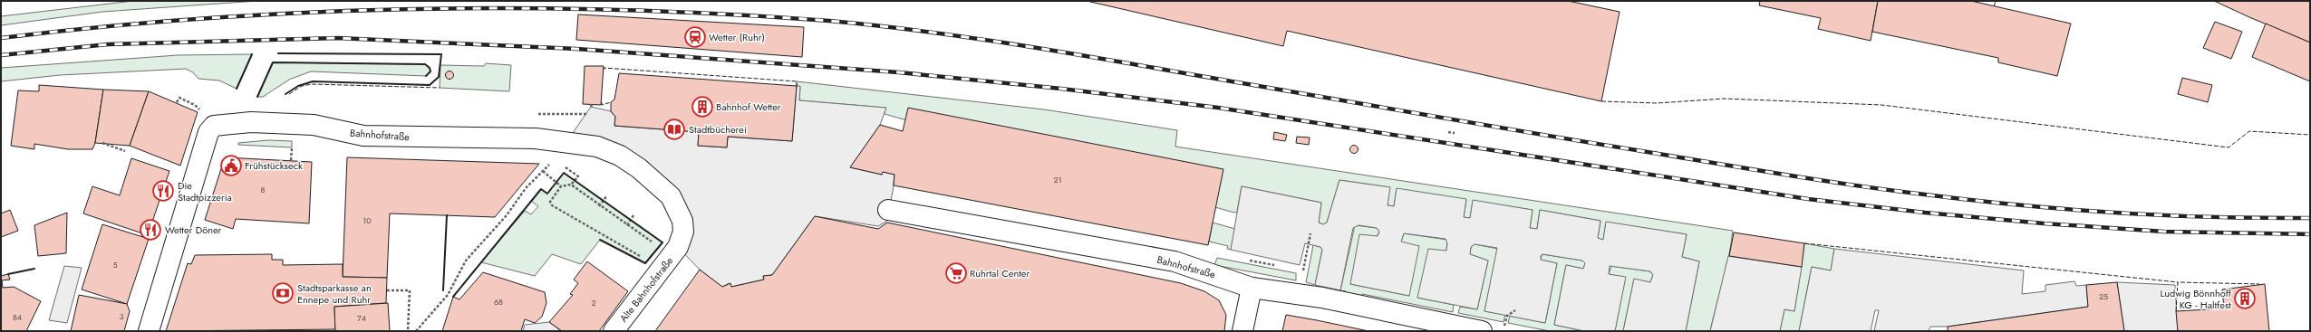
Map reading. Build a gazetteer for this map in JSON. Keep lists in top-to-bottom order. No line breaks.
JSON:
{"streets":{"street":["Bahnhofstraße","Alte Bahnhofstraße"]},"crossings":[["Bahnhofstraße","Alte Bahnhofstraße"]],"places":{"station":["Wetter (Ruhr)"],"building":["Bahnhof Wetter","Ludwig Bönnhoff KG - Haltfest"],"library":["Stadtbücherei"],"public building":["Frühstückseck"],"restaurant":["Die Stadtpizzeria","Wetter Döner"],"supermarket":["Ruhrtal Center"],"bank":["Stadtsparkasse an Ennepe und Ruhr"]},"house_numbers":["21","8","10","5","25","68","2","3","84","74"]}
